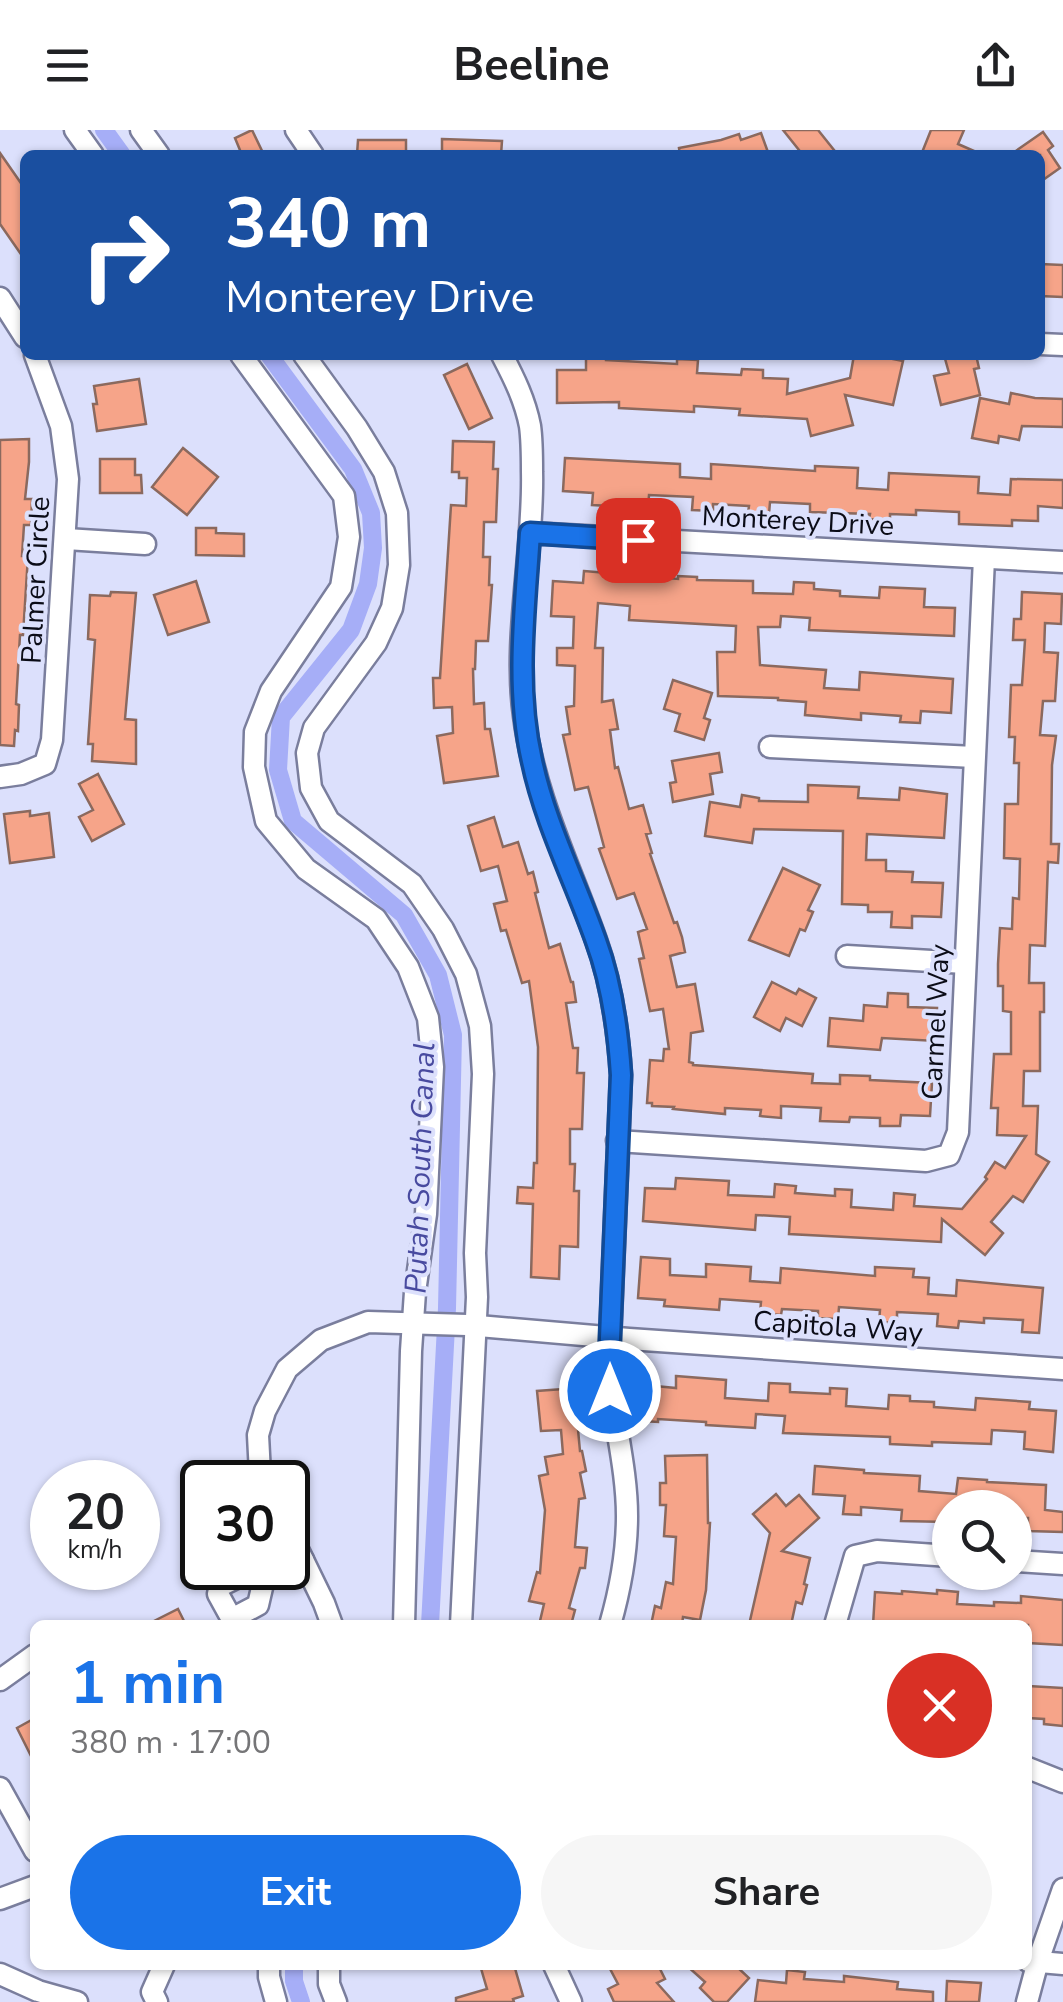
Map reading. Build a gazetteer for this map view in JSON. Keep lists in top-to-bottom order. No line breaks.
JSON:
{"streets":{"street":["Monterey Drive","Palmer Circle","Carmel Way","Capitola Way"]},"crossings":[["Monterey Drive","Carmel Way"]],"water":["Putah South Canal"],"page":{"header":"Beeline","turn":["340 m","Monterey Drive"],"speed":"20 km/h","limit":"30","heading":["1 min","380 m · 17:00"],"buttons":["Exit","Share"]}}
